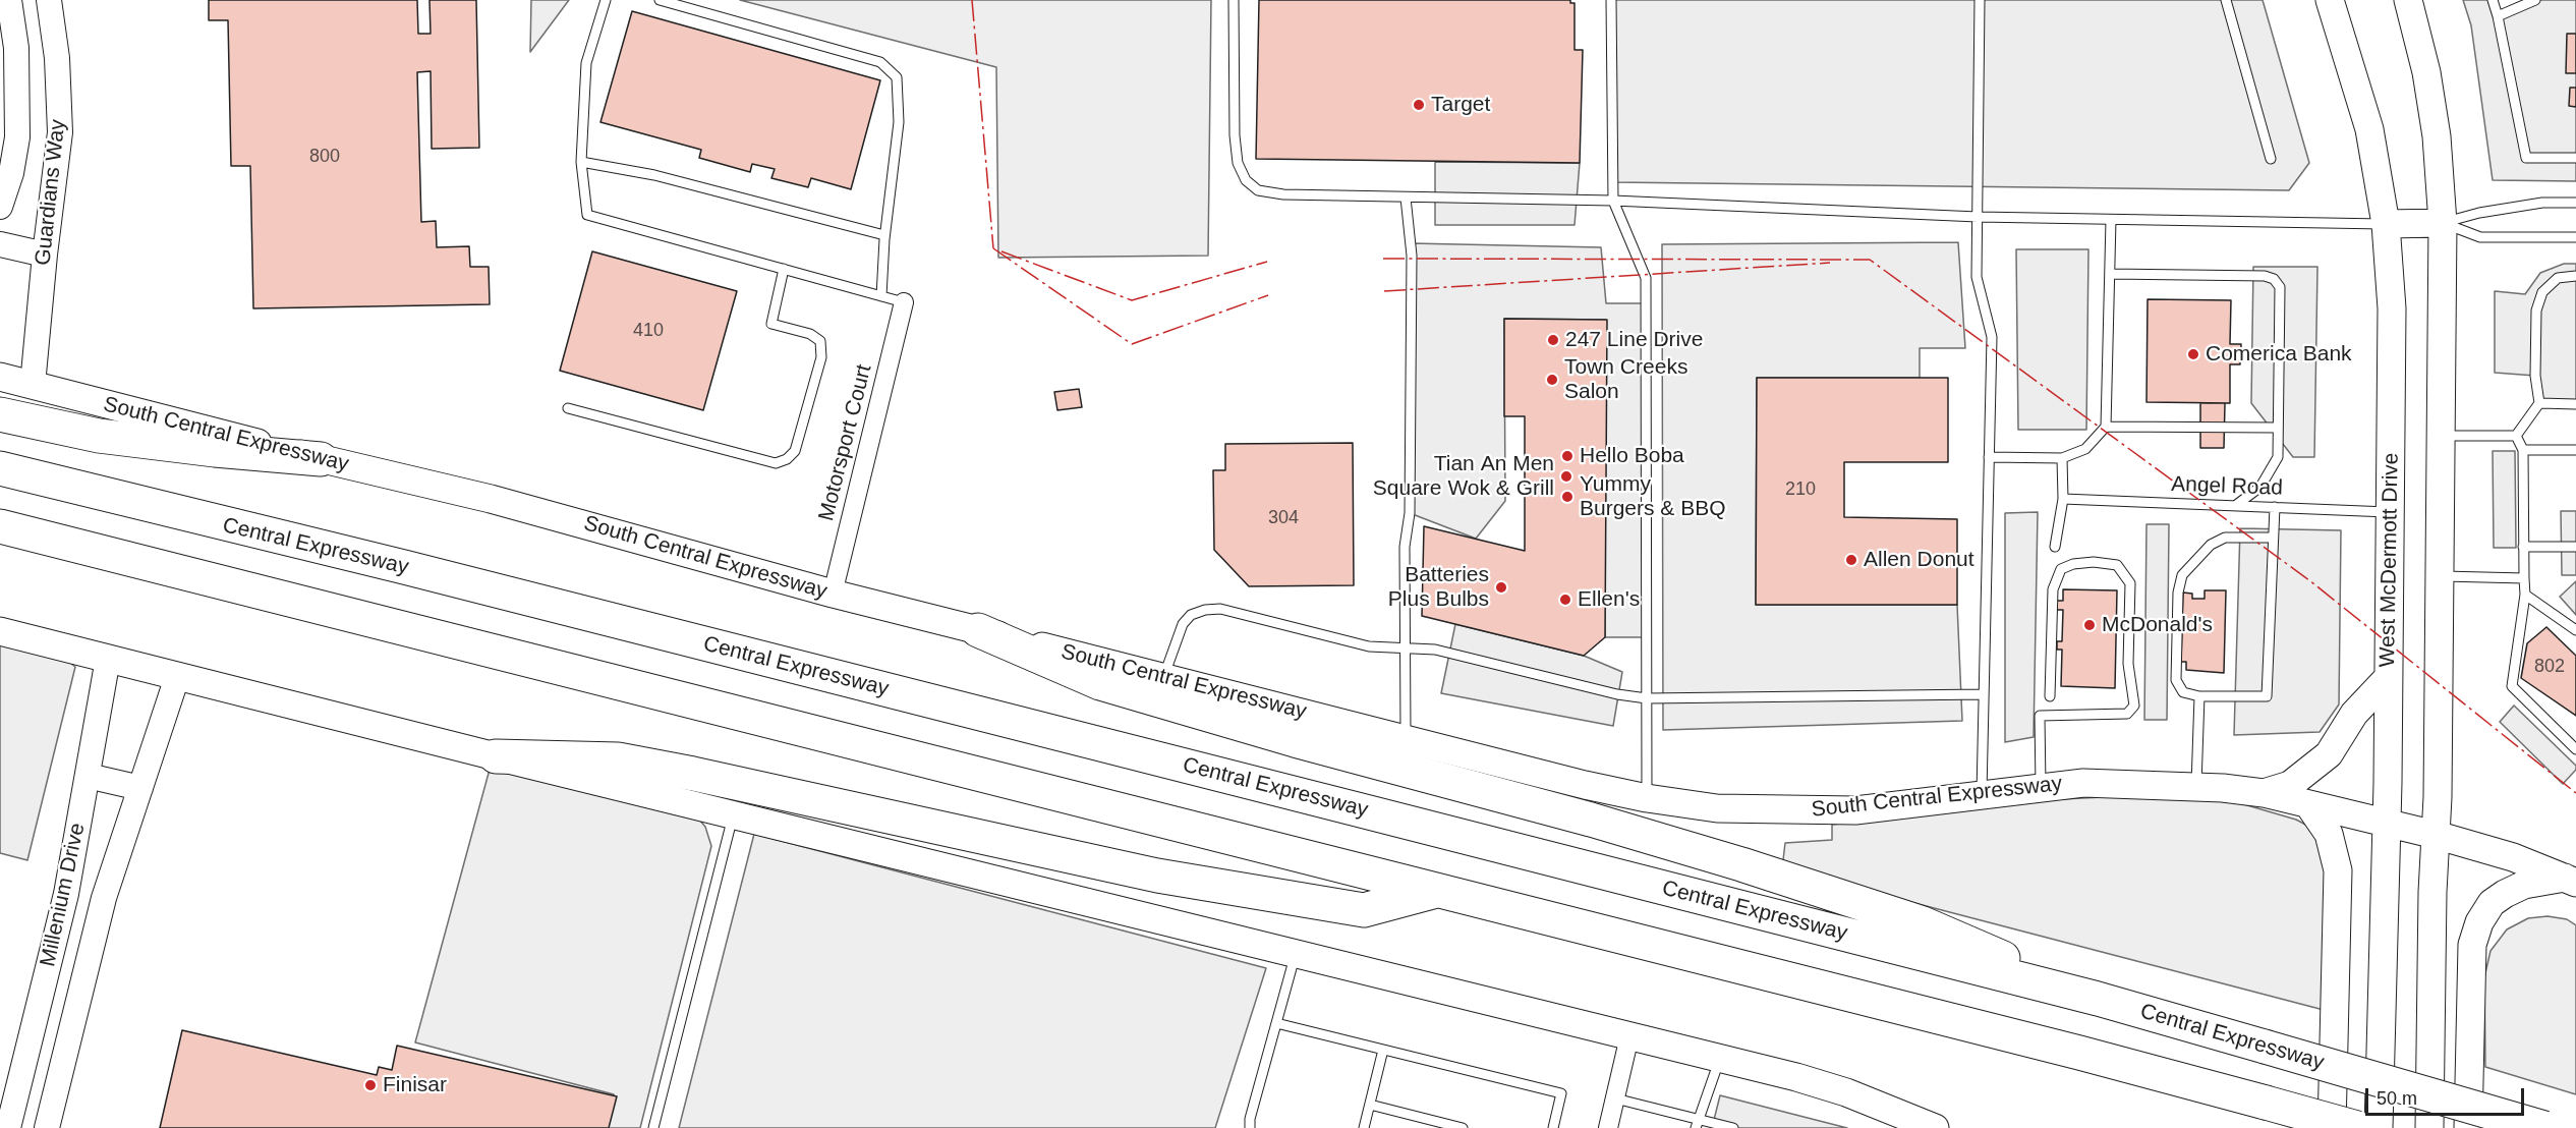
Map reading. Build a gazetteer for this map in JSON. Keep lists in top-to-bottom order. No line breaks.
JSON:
{"streets":{"highway":["Central Expressway"],"main road":["South Central Expressway","West McDermott Drive"],"street":["Guardians Way","Motorsport Court","Millenium Drive"],"lane":["Angel Road"]},"crossings":[["Guardians Way","South Central Expressway"],["South Central Expressway","Motorsport Court"],["South Central Expressway","West McDermott Drive"],["Angel Road","West McDermott Drive"]],"places":["Target","247 Line Drive","Comerica Bank","Town Creeks Salon","Hello Boba","Tian An Men Square Wok & Grill","Yummy Burgers & BBQ","Allen Donut","Batteries Plus Bulbs","Ellen's","McDonald's","Finisar"],"house_numbers":["800","410","210","304","802"],"scale_bar":"50 m"}
